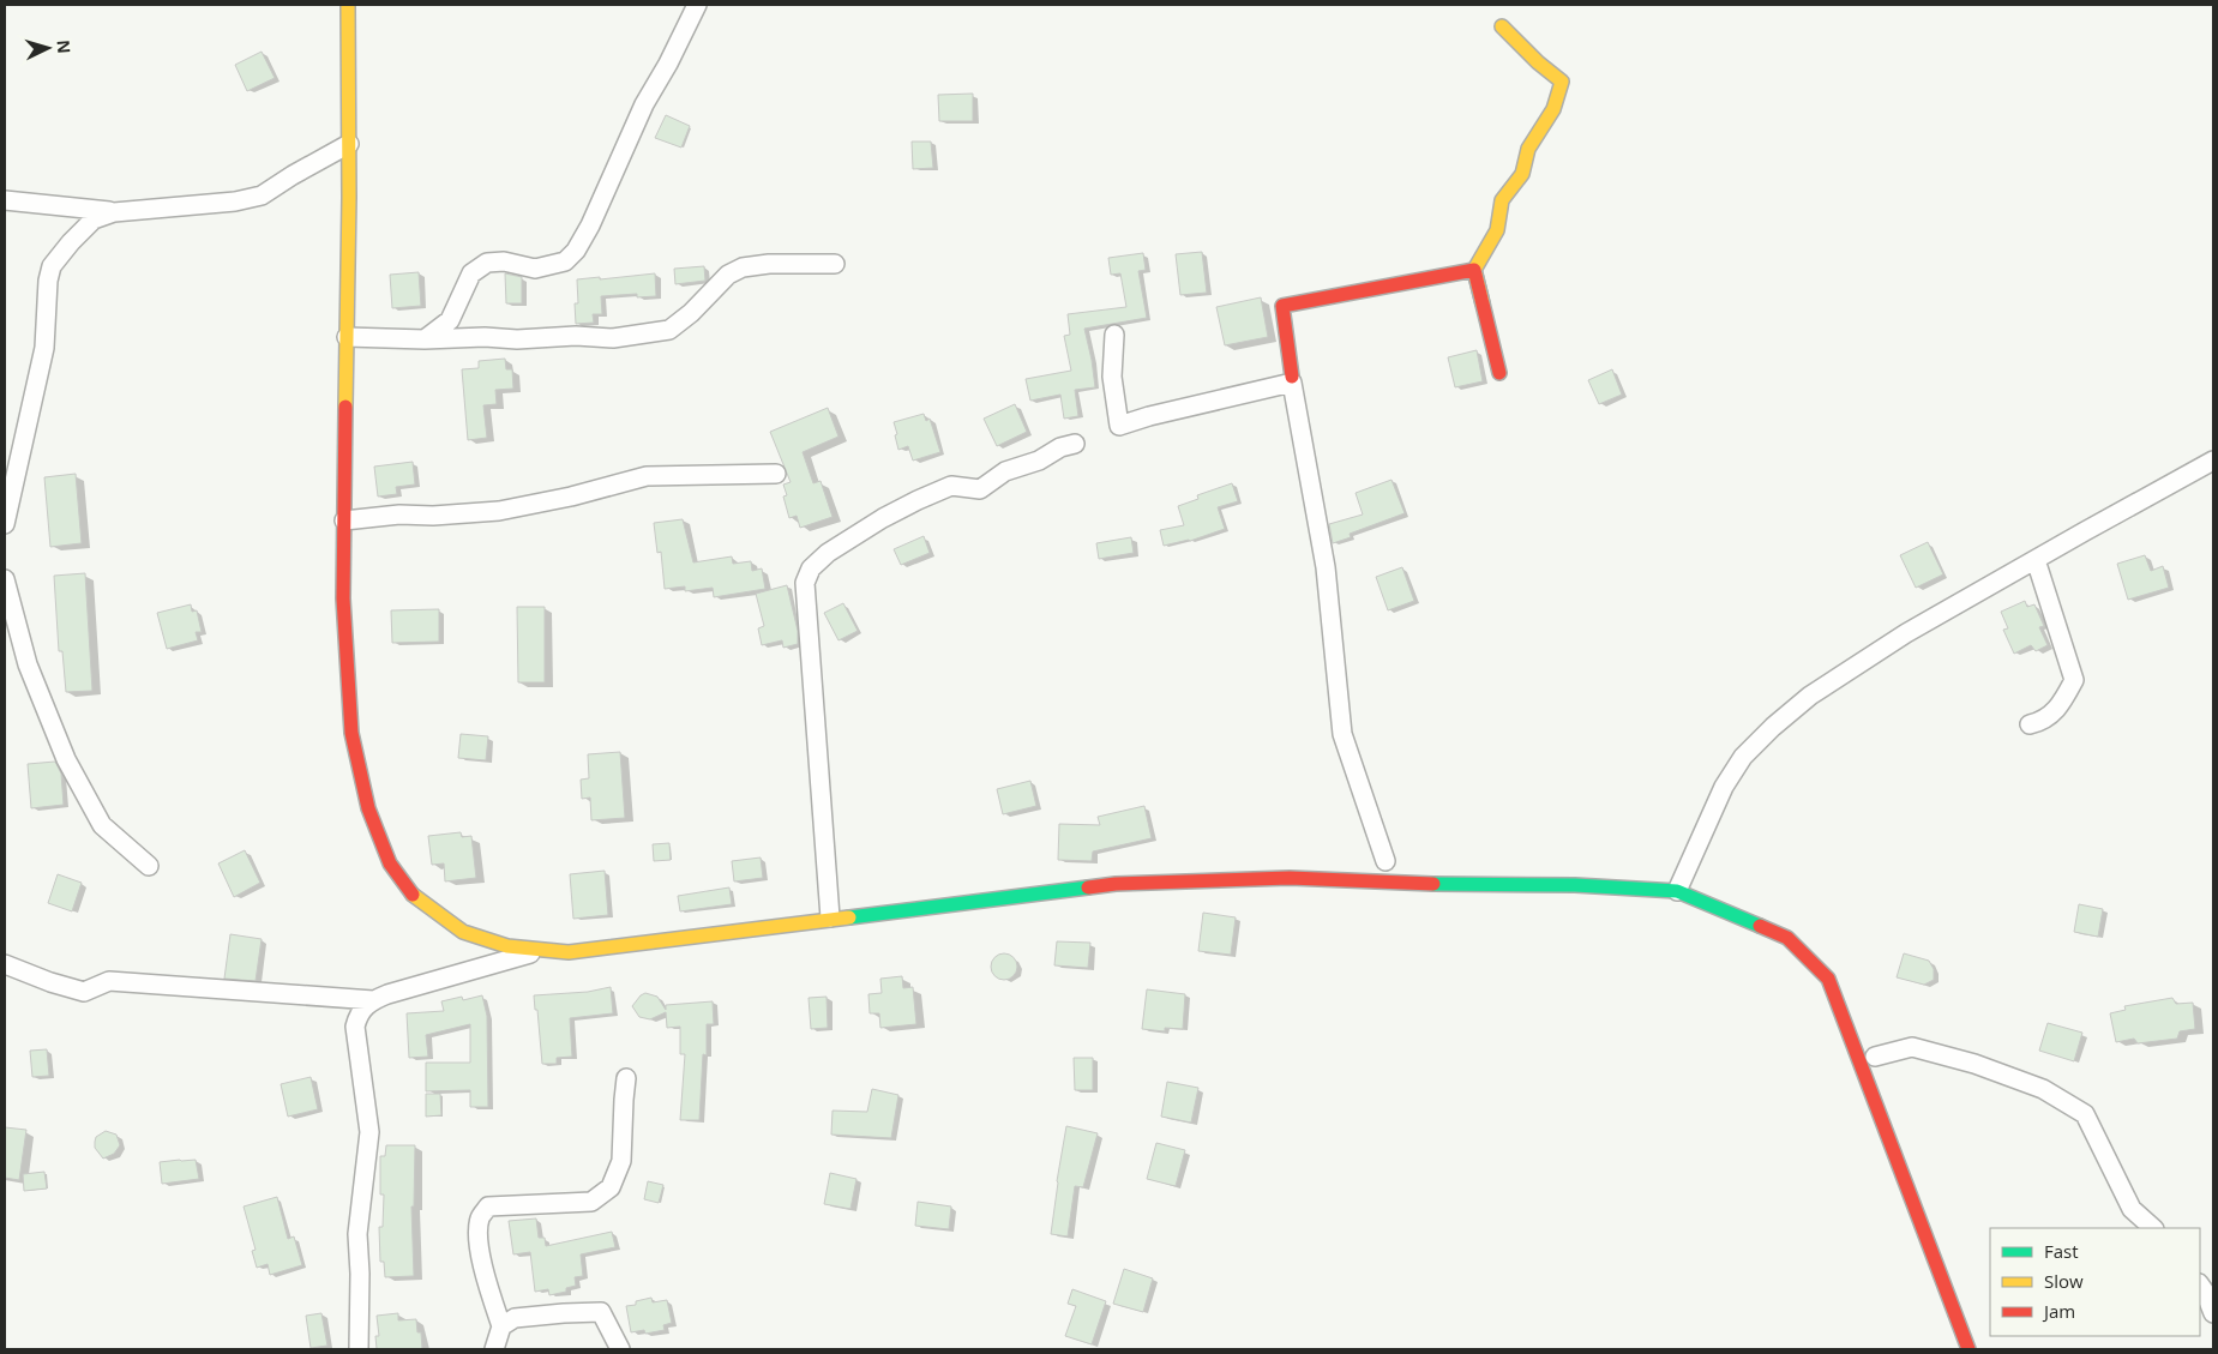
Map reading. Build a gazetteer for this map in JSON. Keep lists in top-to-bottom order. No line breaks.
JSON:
{"legend":["Fast","Slow","Jam"],"north":"right"}
